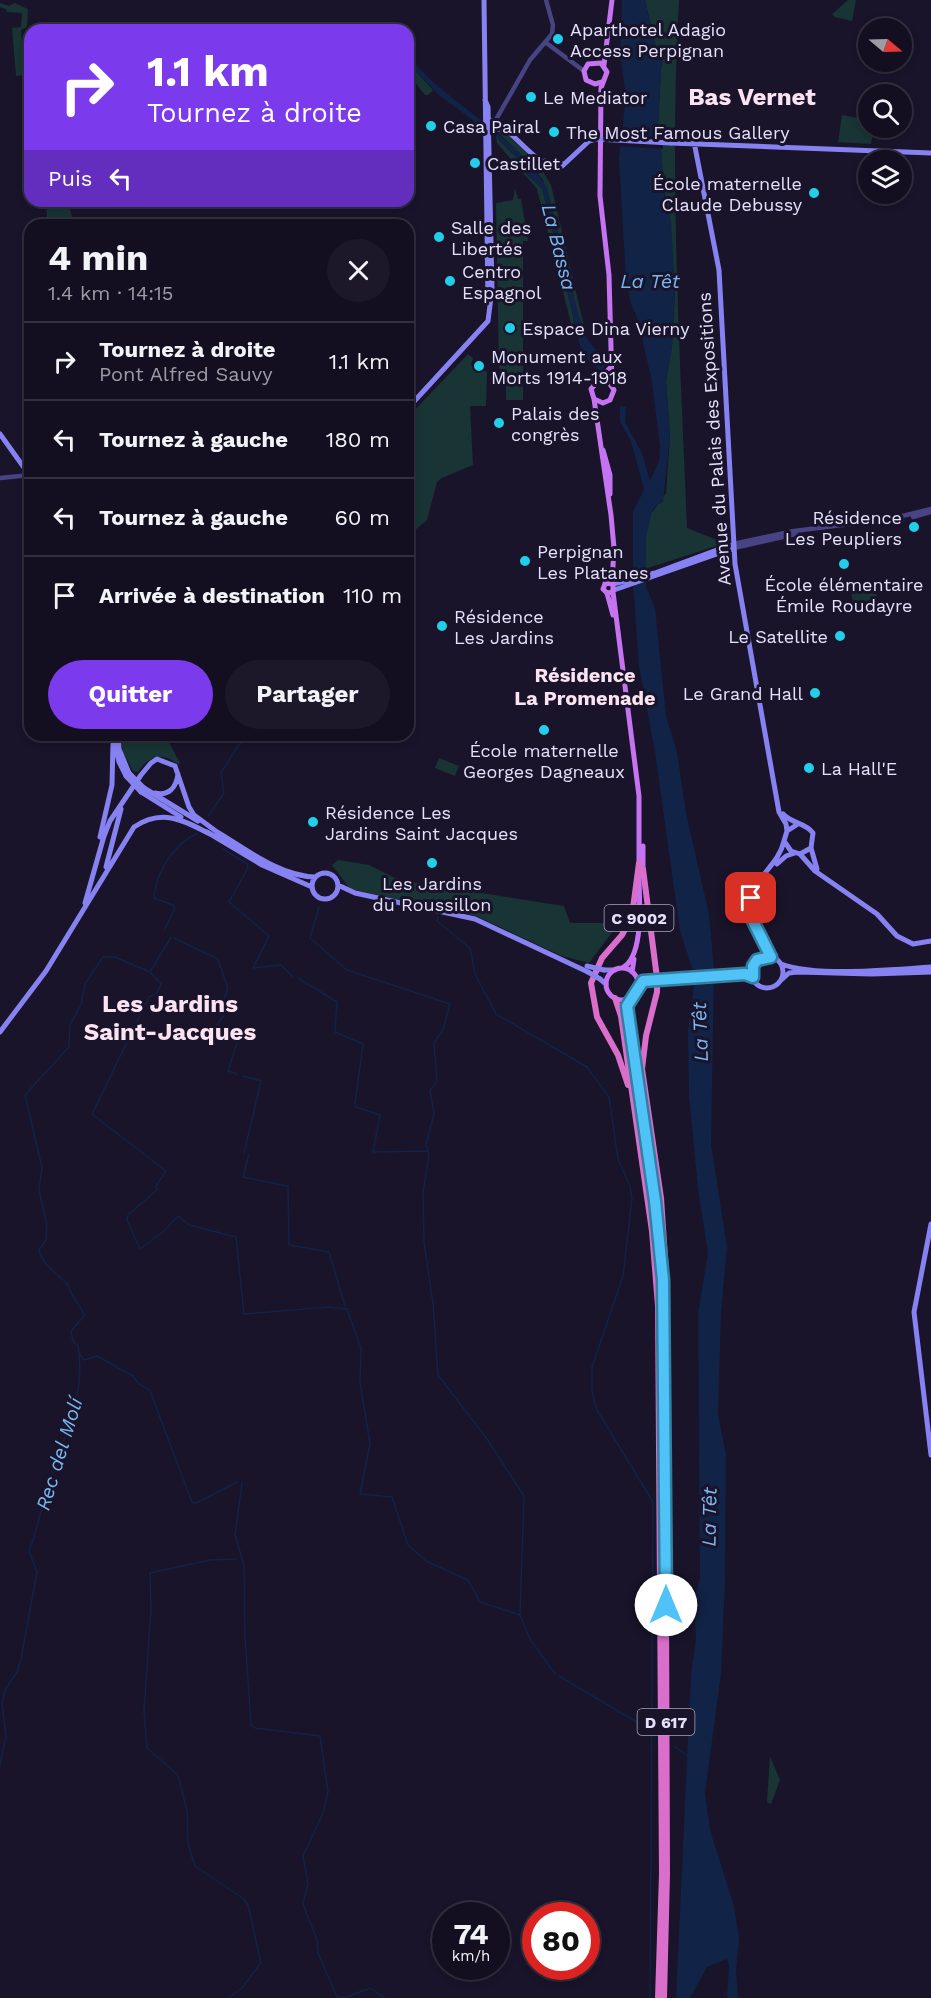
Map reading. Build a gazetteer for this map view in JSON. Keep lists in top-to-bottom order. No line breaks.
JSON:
{"streets":{"highway":["D 617"],"main road":["Avenue du Palais des Expositions","C 9002"]},"crossings":[["C 9002","D 617"]],"districts":["Bas Vernet","Résidence La Promenade","Les Jardins Saint-Jacques"],"water":["La Bassa","La Têt","Rec del Molí"],"places":["Aparthotel Adagio Access Perpignan","Le Mediator","Casa Pairal","The Most Famous Gallery","Castillet","École maternelle Claude Debussy","Salle des Libertés","Centro Espagnol","Espace Dina Vierny","Monument aux Morts 1914-1918","Palais des congrès","Résidence Les Peupliers","Perpignan Les Platanes","École élémentaire Émile Roudayre","Résidence Les Jardins","Le Satellite","Le Grand Hall","École maternelle Georges Dagneaux","La Hall'E","Résidence Les Jardins Saint Jacques","Les Jardins du Roussillon"],"north":"right","page":{"turn":["1.1 km","Tournez à droite"],"then":"Puis","heading":["4 min","1.4 km · 14:15"],"list":[{"name":"Tournez à droite","note":"Pont Alfred Sauvy","value":"1.1 km"},{"name":"Tournez à gauche","value":"180 m"},{"name":"Tournez à gauche","value":"60 m"},{"name":"Arrivée à destination","value":"110 m"}],"buttons":["Quitter","Partager"],"speed":"74 km/h","limit":"80"}}
